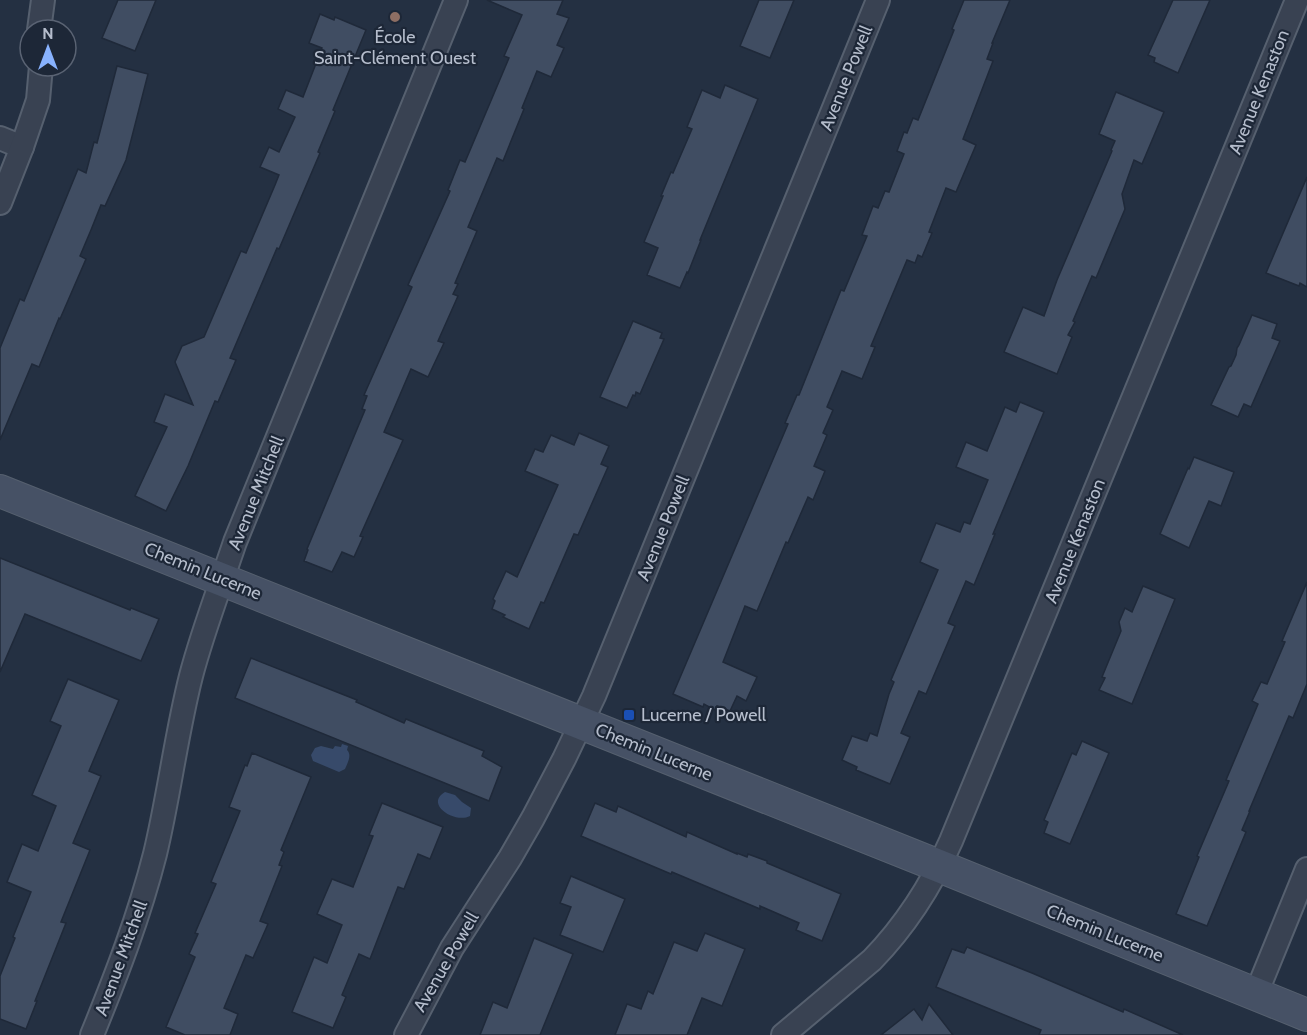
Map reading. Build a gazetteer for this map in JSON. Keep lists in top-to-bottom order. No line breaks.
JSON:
{"streets":{"main road":["Chemin Lucerne"],"street":["Avenue Powell","Avenue Kenaston","Avenue Mitchell"]},"crossings":[["Avenue Powell","Chemin Lucerne"],["Avenue Kenaston","Chemin Lucerne"],["Avenue Mitchell","Chemin Lucerne"]],"places":{"other":["École Saint-Clément Ouest"],"transit":["Lucerne / Powell"]},"north":"top"}
